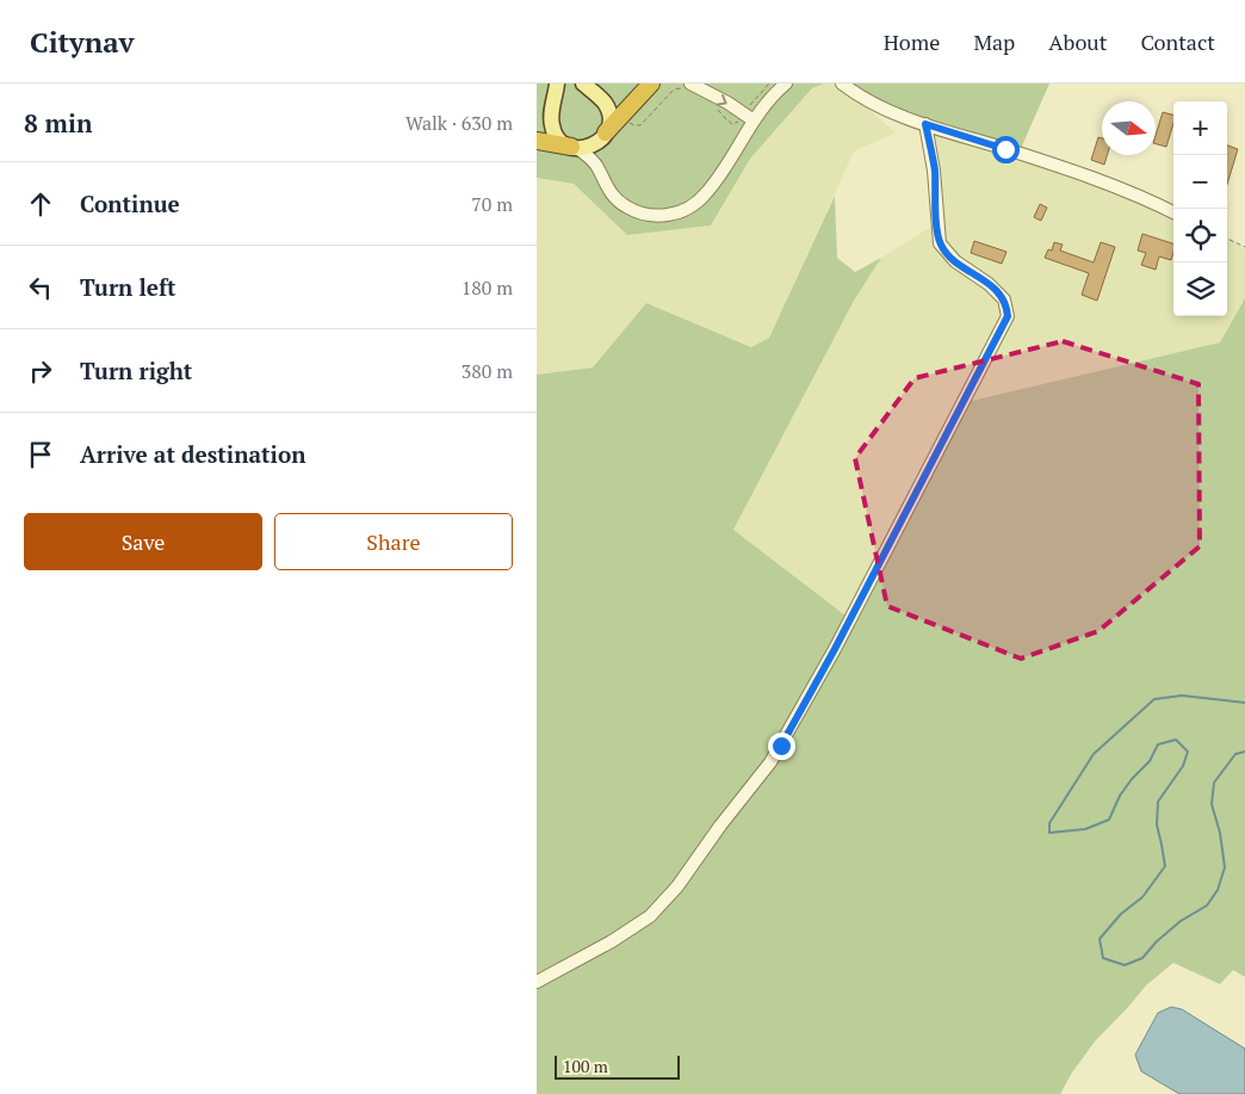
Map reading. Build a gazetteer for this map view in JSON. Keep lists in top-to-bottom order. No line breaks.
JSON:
{"scale_bar":"100 m","north":"right","page":{"header":"Citynav","nav":["Home","Map","About","Contact"],"heading":["8 min","Walk · 630 m"],"map_buttons":["+","−"],"list":[["Continue","70 m"],["Turn left","180 m"],["Turn right","380 m"],"Arrive at destination"],"buttons":["Save","Share"],"scale":"100 m"}}
